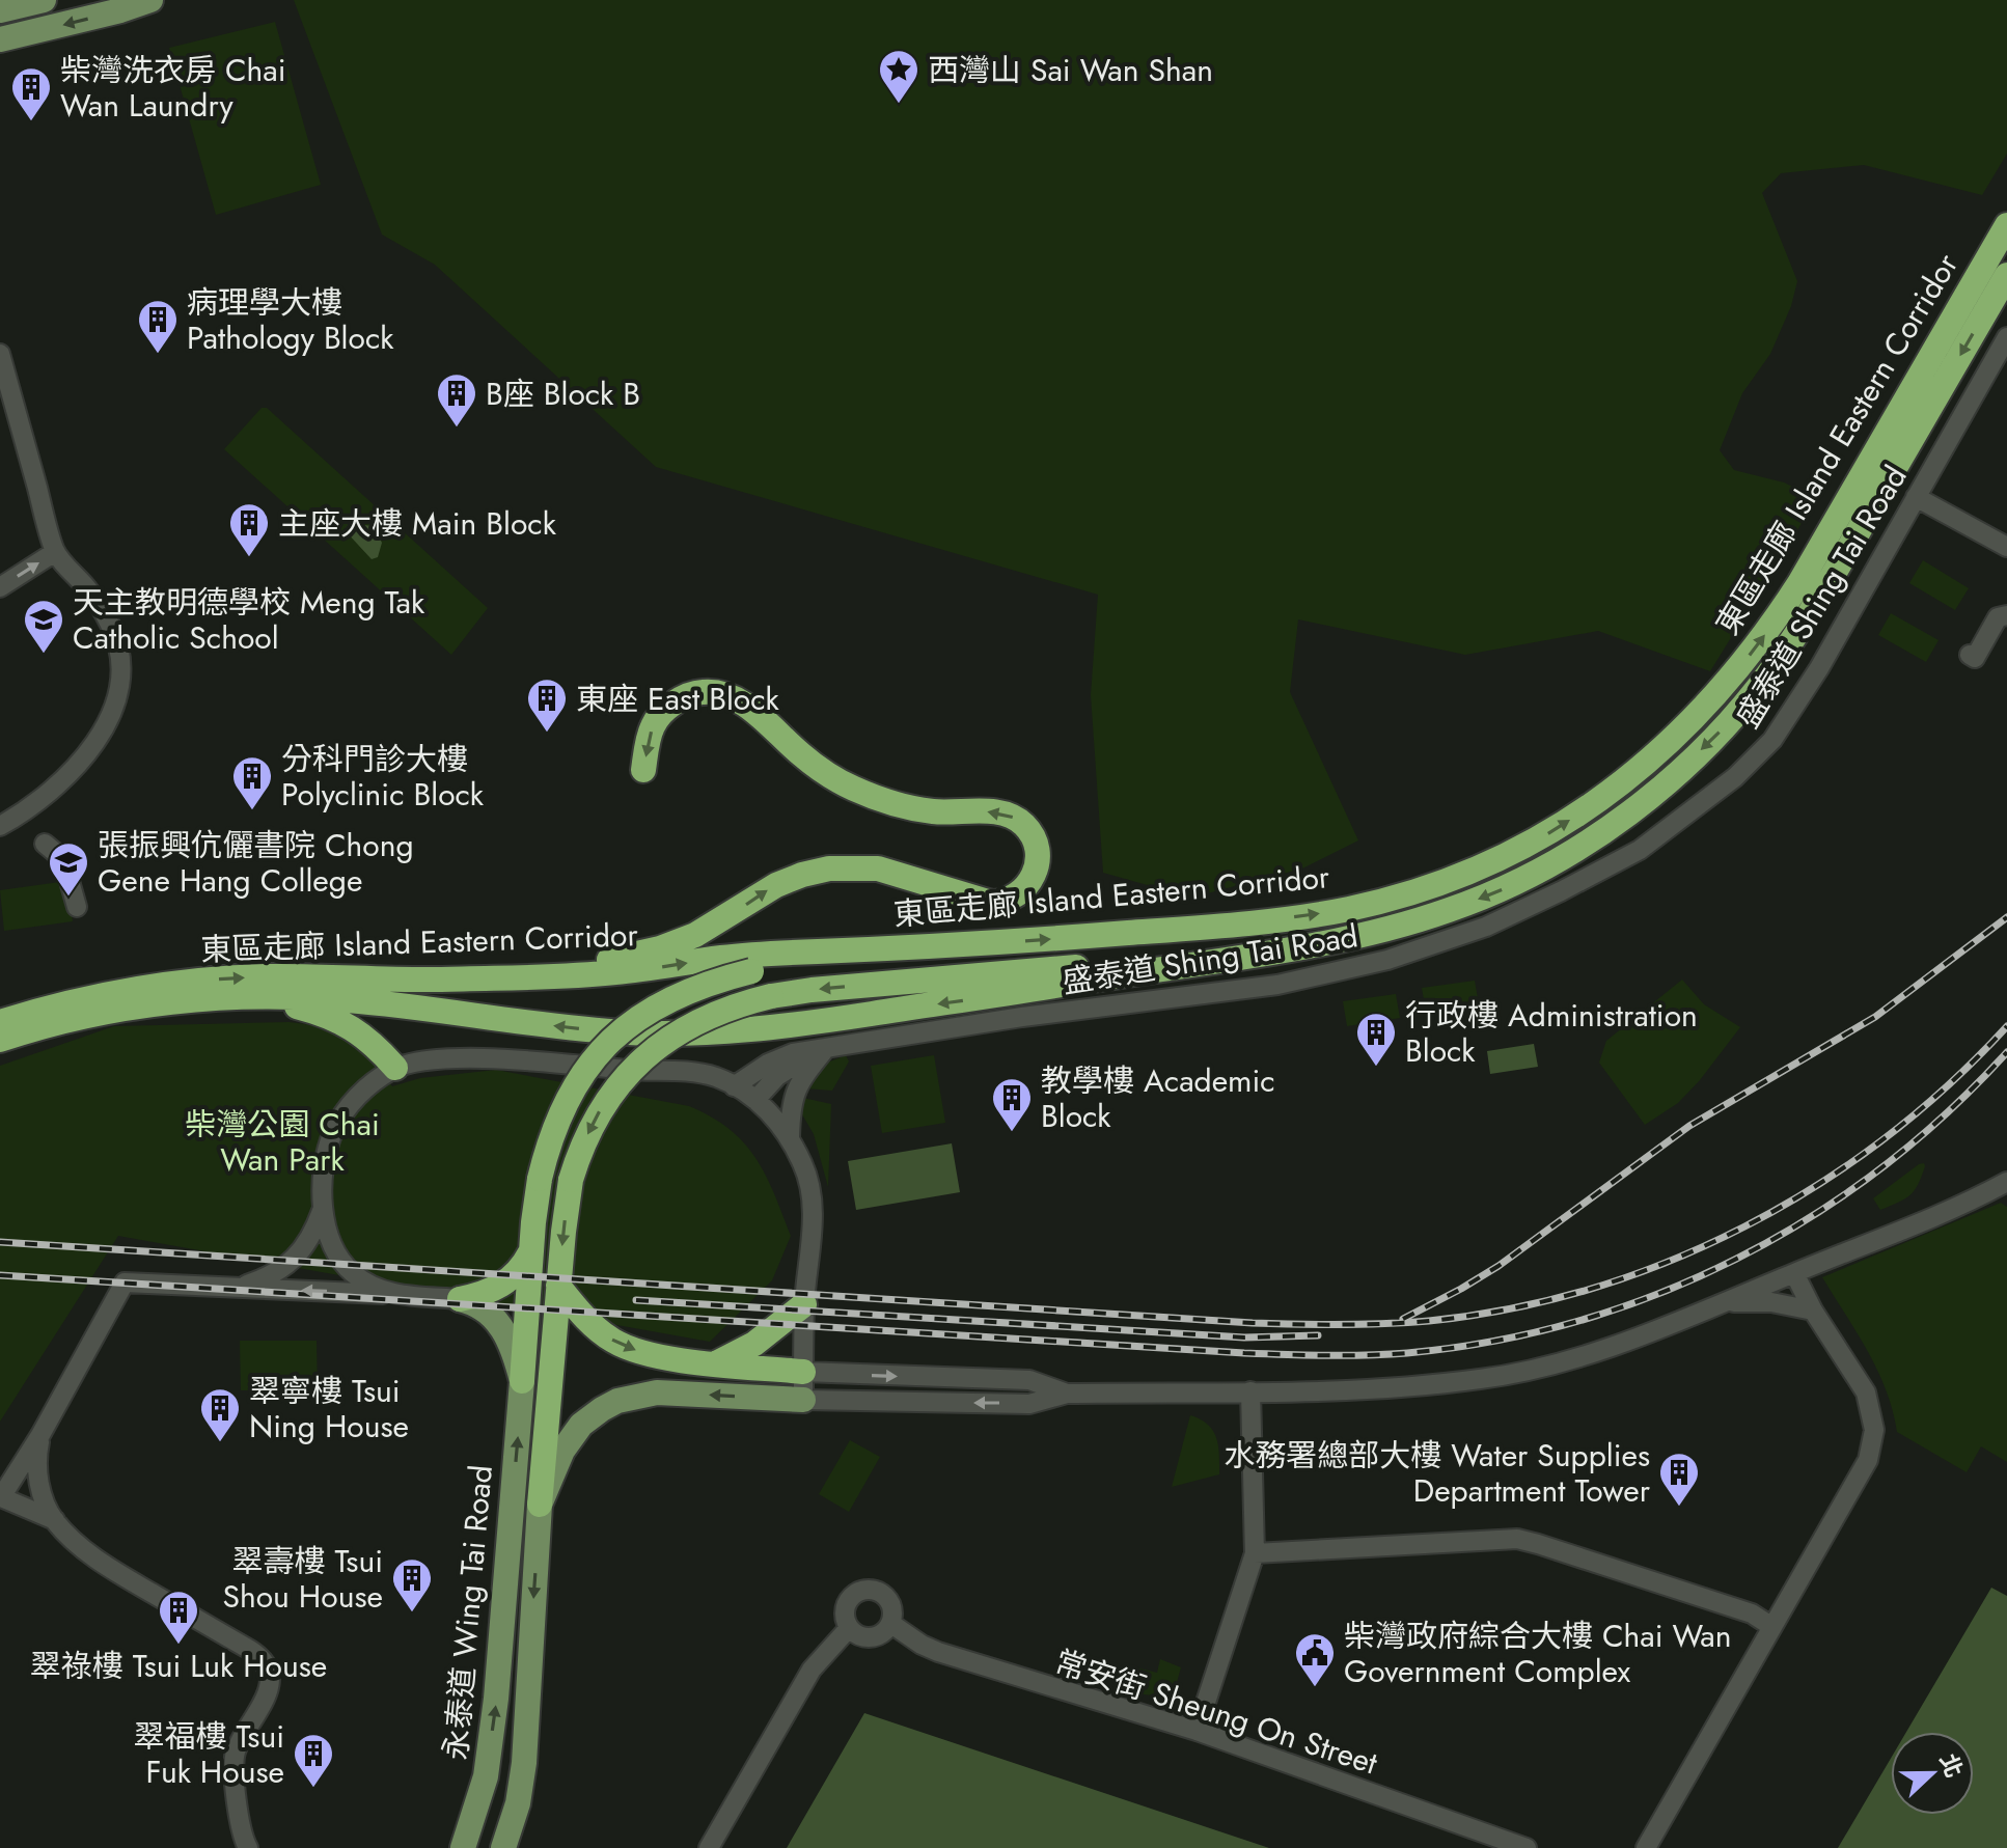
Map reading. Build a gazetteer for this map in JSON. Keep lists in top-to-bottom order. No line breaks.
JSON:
{"streets":{"highway":["東區走廊 Island Eastern Corridor"],"main road":["永泰道 Wing Tai Road"],"street":["盛泰道 Shing Tai Road","常安街 Sheung On Street"]},"parks":["柴灣公園 Chai Wan Park"],"places":{"place":["西灣山 Sai Wan Shan"],"building":["柴灣洗衣房 Chai Wan Laundry","病理學大樓 Pathology Block","B座 Block B","主座大樓 Main Block","東座 East Block","分科門診大樓 Polyclinic Block","行政樓 Administration Block","教學樓 Academic Block","翠寧樓 Tsui Ning House","水務署總部大樓 Water Supplies Department Tower","翠壽樓 Tsui Shou House","翠祿樓 Tsui Luk House","翠福樓 Tsui Fuk House"],"school or university":["天主教明德學校 Meng Tak Catholic School","張振興伉儷書院 Chong Gene Hang College"],"public building":["柴灣政府綜合大樓 Chai Wan Government Complex"]},"north":"right"}
